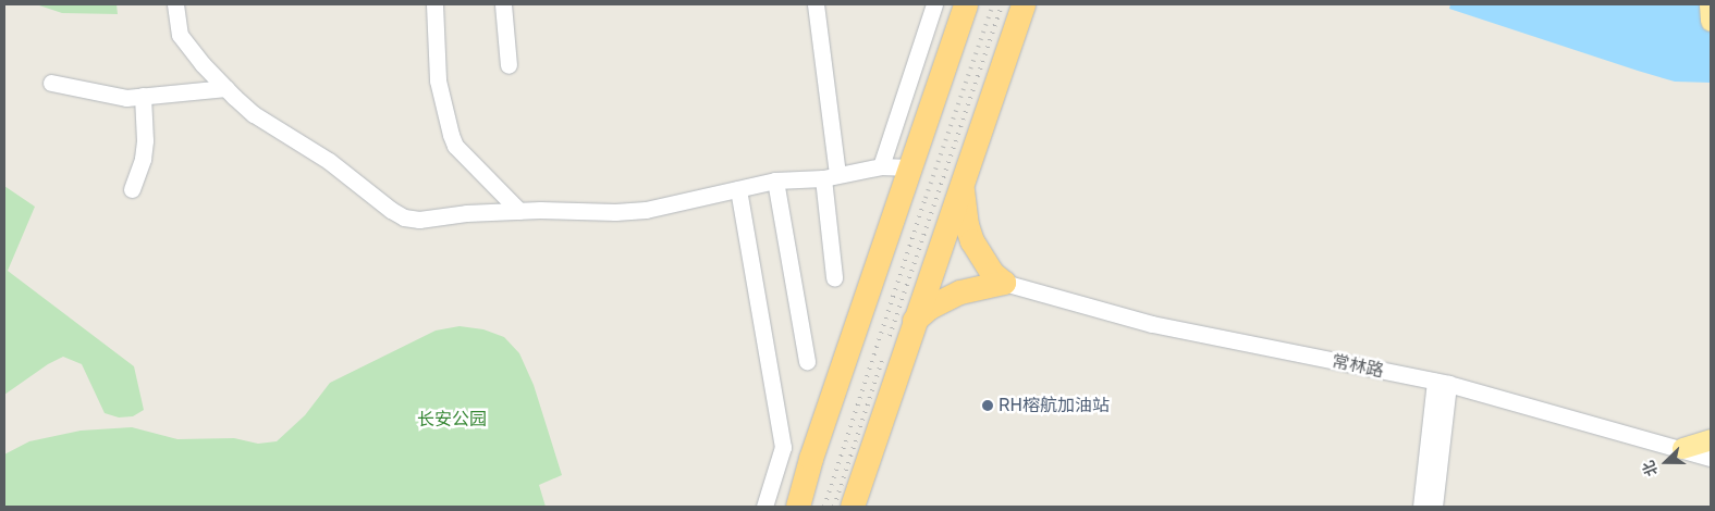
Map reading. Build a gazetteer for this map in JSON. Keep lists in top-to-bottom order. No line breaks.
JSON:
{"streets":{"street":["常林路"]},"parks":["长安公园"],"places":["RH榕航加油站"],"north":"left"}
